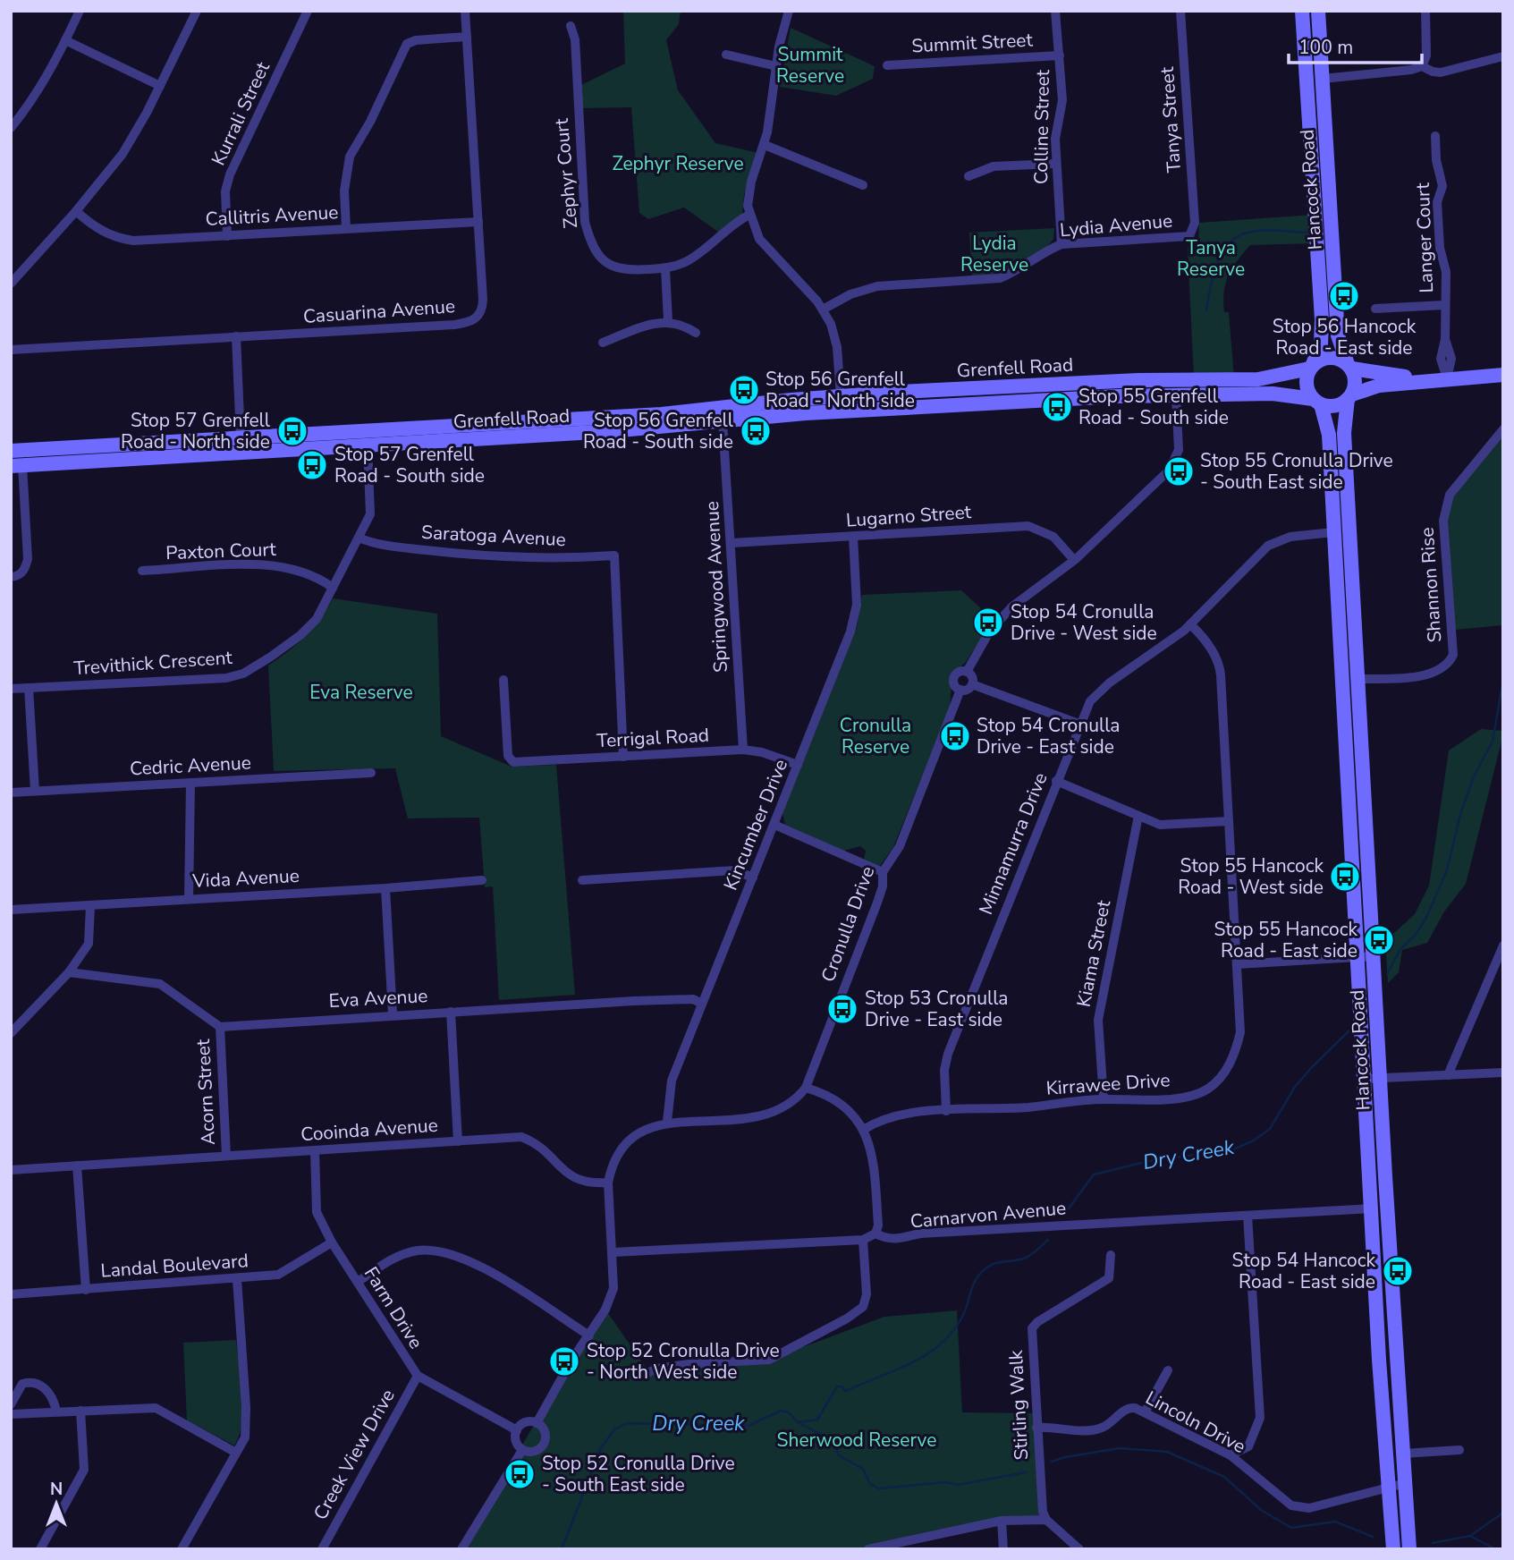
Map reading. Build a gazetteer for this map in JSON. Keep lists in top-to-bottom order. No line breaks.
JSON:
{"streets":{"main road":["Hancock Road","Grenfell Road"],"street":["Summit Street","Kurrali Street","Tanya Street","Colline Street","Zephyr Court","Callitris Avenue","Lydia Avenue","Langer Court","Casuarina Avenue","Lugarno Street","Saratoga Avenue","Paxton Court","Shannon Rise","Springwood Avenue","Trevithick Crescent","Terrigal Road","Cedric Avenue","Kincumber Drive","Minnamurra Drive","Vida Avenue","Cronulla Drive","Kiama Street","Eva Avenue","Kirrawee Drive","Acorn Street","Cooinda Avenue","Carnarvon Avenue","Landal Boulevard","Farm Drive","Stirling Walk","Lincoln Drive","Creek View Drive"]},"crossings":[["Summit Street","Colline Street"],["Kurrali Street","Callitris Avenue"],["Tanya Street","Lydia Avenue"],["Colline Street","Lydia Avenue"],["Hancock Road","Grenfell Road"],["Hancock Road","Shannon Rise"],["Hancock Road","Minnamurra Drive"],["Hancock Road","Carnarvon Avenue"],["Hancock Road","Lincoln Drive"],["Callitris Avenue","Casuarina Avenue"],["Grenfell Road","Springwood Avenue"],["Grenfell Road","Trevithick Crescent"],["Lugarno Street","Springwood Avenue"],["Lugarno Street","Kincumber Drive"],["Saratoga Avenue","Trevithick Crescent"],["Saratoga Avenue","Terrigal Road"],["Paxton Court","Trevithick Crescent"],["Springwood Avenue","Terrigal Road"],["Terrigal Road","Kincumber Drive"],["Kincumber Drive","Cronulla Drive"],["Kincumber Drive","Eva Avenue"],["Minnamurra Drive","Kirrawee Drive"],["Cronulla Drive","Cooinda Avenue"],["Kiama Street","Kirrawee Drive"],["Eva Avenue","Acorn Street"],["Acorn Street","Cooinda Avenue"],["Cooinda Avenue","Farm Drive"],["Landal Boulevard","Farm Drive"],["Farm Drive","Creek View Drive"],["Stirling Walk","Lincoln Drive"]],"water":["Dry Creek"],"parks":["Summit Reserve","Zephyr Reserve","Lydia Reserve","Tanya Reserve","Eva Reserve","Cronulla Reserve","Sherwood Reserve"],"places":{"bus stop":["Stop 56 Hancock Road - East side","Stop 56 Grenfell Road - North side","Stop 55 Grenfell Road - South side","Stop 57 Grenfell Road - North side","Stop 56 Grenfell Road - South side","Stop 57 Grenfell Road - South side","Stop 55 Cronulla Drive - South East side","Stop 54 Cronulla Drive - West side","Stop 54 Cronulla Drive - East side","Stop 55 Hancock Road - West side","Stop 55 Hancock Road - East side","Stop 53 Cronulla Drive - East side","Stop 54 Hancock Road - East side","Stop 52 Cronulla Drive - North West side","Stop 52 Cronulla Drive - South East side"]},"scale_bar":"100 m","north":"top"}
